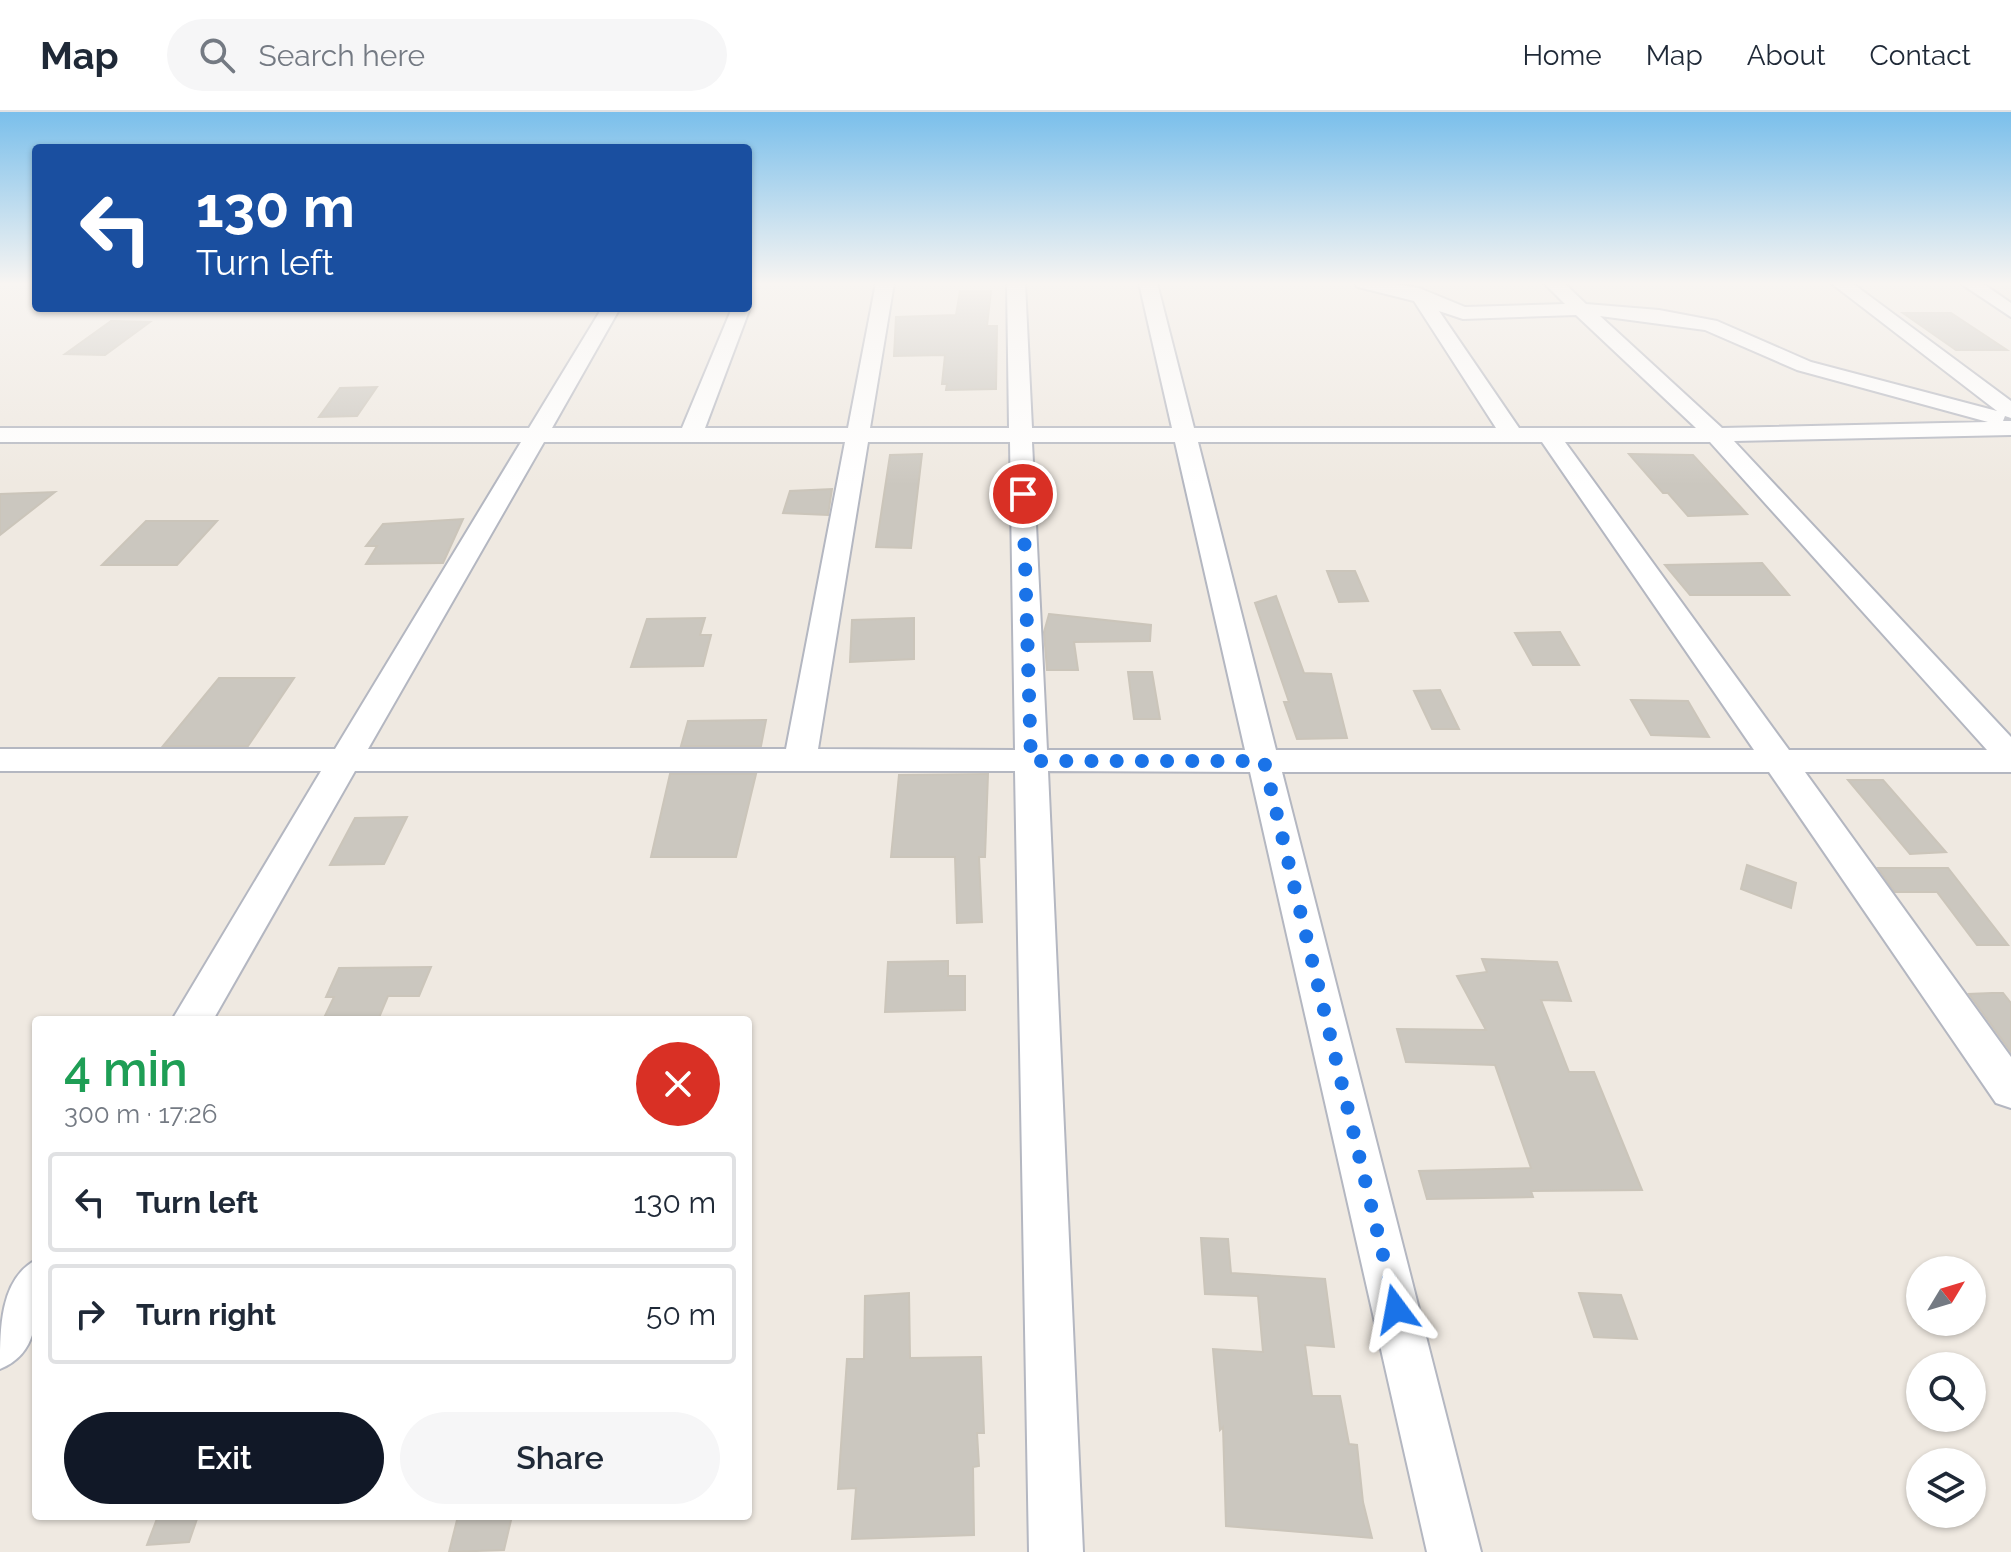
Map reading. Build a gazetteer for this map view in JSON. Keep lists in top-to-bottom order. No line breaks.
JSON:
{"north":"top right","page":{"header":"Map","search":"Search here","nav":["Home","Map","About","Contact"],"turn":["130 m","Turn left"],"heading":["4 min","300 m · 17:26"],"list":[{"name":"Turn left","value":"130 m"},{"name":"Turn right","value":"50 m"}],"buttons":["Exit","Share"]}}
